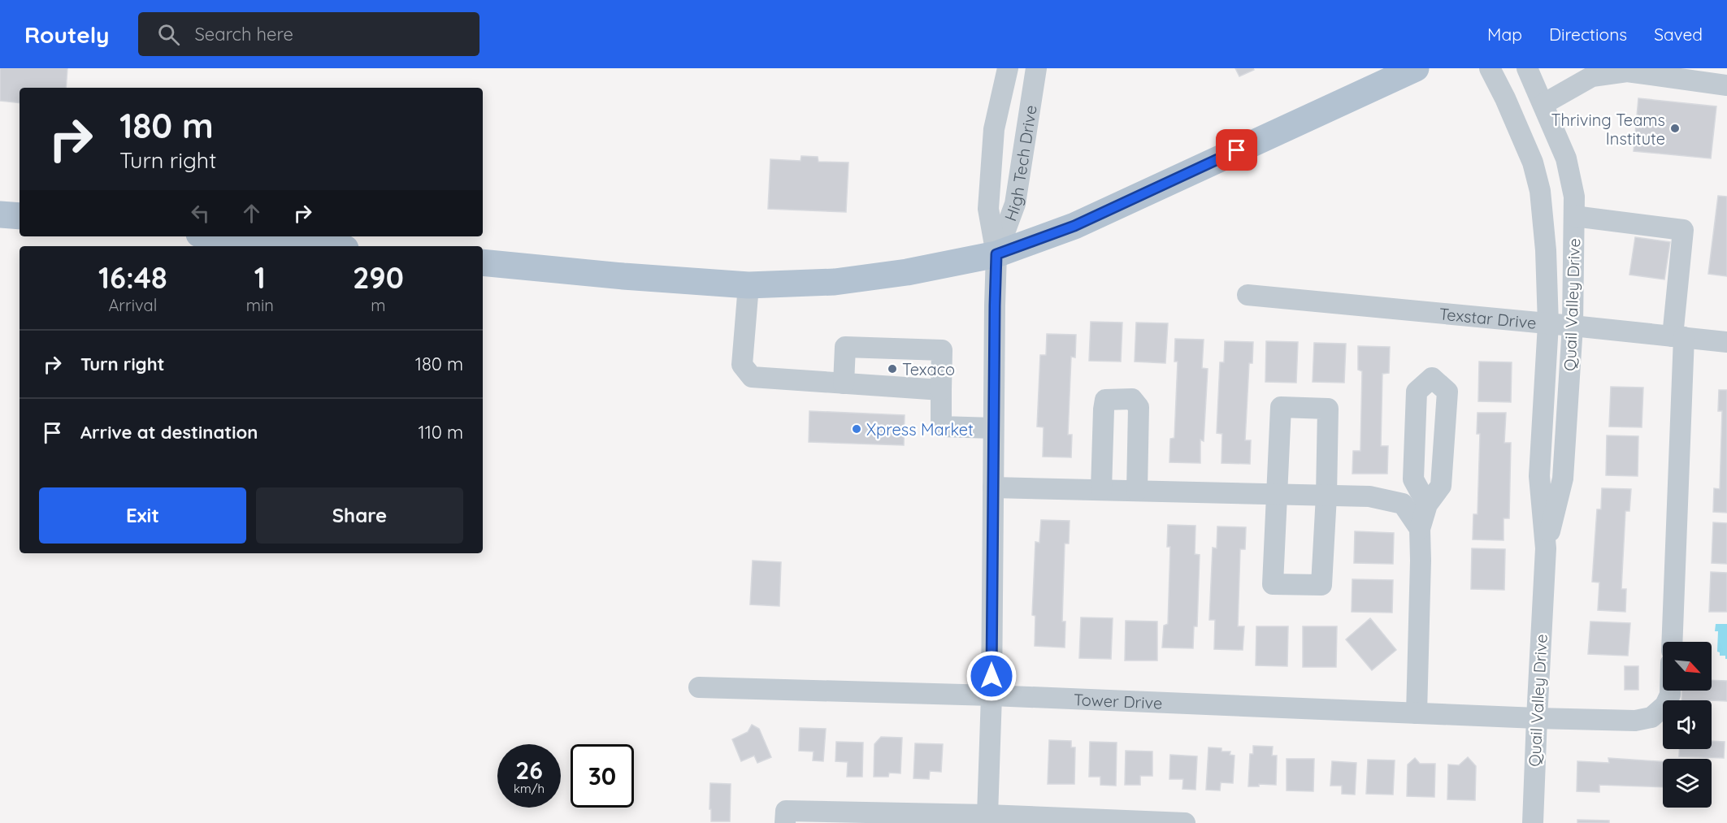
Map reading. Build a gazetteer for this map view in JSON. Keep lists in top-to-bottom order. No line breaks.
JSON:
{"streets":{"street":["High Tech Drive","Quail Valley Drive","Texstar Drive","Tower Drive"]},"crossings":[["High Tech Drive","Tower Drive"],["Quail Valley Drive","Texstar Drive"],["Quail Valley Drive","Tower Drive"]],"places":["Thriving Teams Institute","Texaco","Xpress Market"],"north":"bottom right","page":{"header":"Routely","search":"Search here","nav":["Map","Directions","Saved"],"turn":["180 m","Turn right"],"eta":["16:48","Arrival","1","min","290","m"],"list":[{"name":"Turn right","value":"180 m"},{"name":"Arrive at destination","value":"110 m"}],"buttons":["Exit","Share"],"speed":"26 km/h","limit":"30"}}
